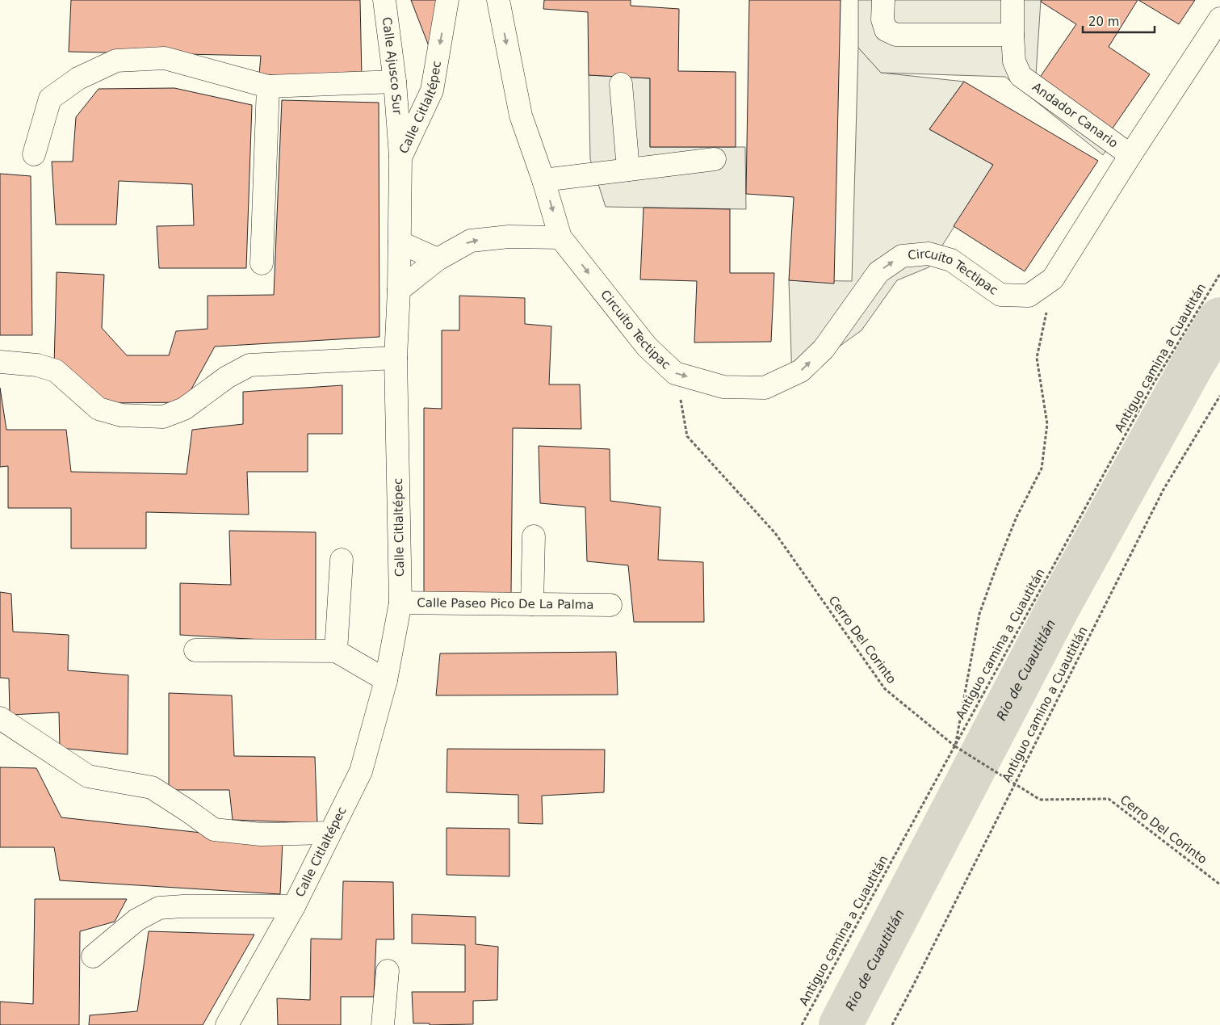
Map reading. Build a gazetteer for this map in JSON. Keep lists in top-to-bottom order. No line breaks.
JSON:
{"streets":{"street":["Calle Ajusco Sur","Calle Citlaltépec","Andador Canario","Circuito Tectipac","Calle Paseo Pico De La Palma"],"path":["Antiguo camina a Cuautitán","Cerro Del Corinto","Antiguo camino a Cuautitlán"]},"crossings":[["Calle Ajusco Sur","Calle Citlaltépec"],["Calle Citlaltépec","Calle Paseo Pico De La Palma"],["Andador Canario","Circuito Tectipac"],["Circuito Tectipac","Cerro Del Corinto"],["Antiguo camina a Cuautitán","Cerro Del Corinto"]],"water":["Rio de Cuautitlán"],"scale_bar":"20 m"}
